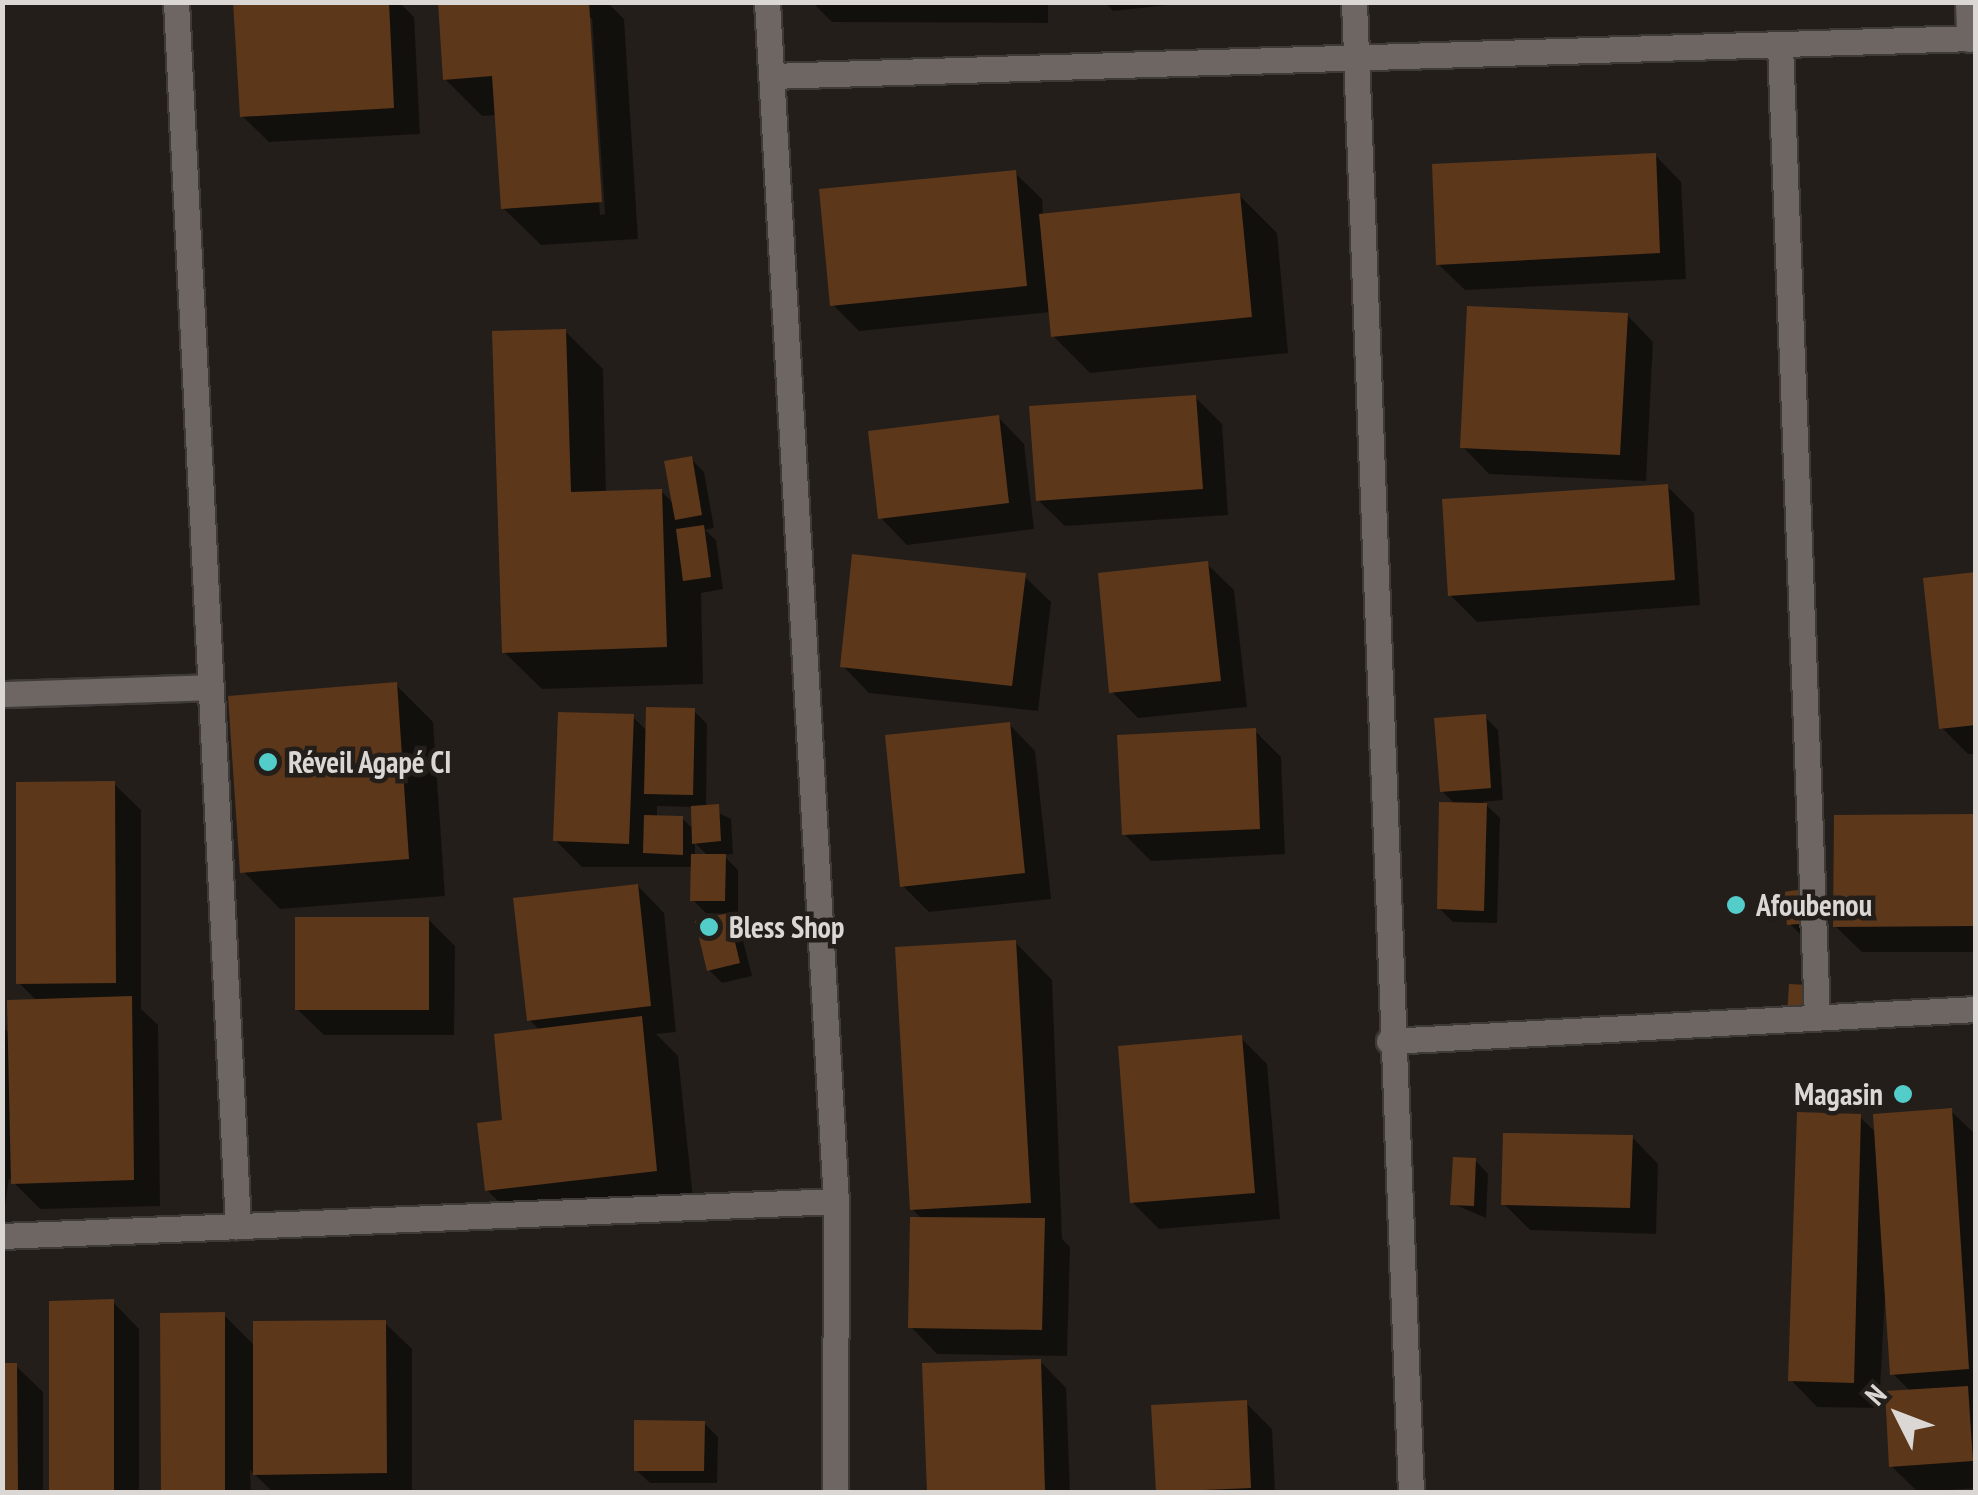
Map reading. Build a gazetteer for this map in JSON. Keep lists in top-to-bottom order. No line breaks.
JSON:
{"places":["Réveil Agapé CI","Afoubenou","Bless Shop","Magasin"],"north":"top left"}
